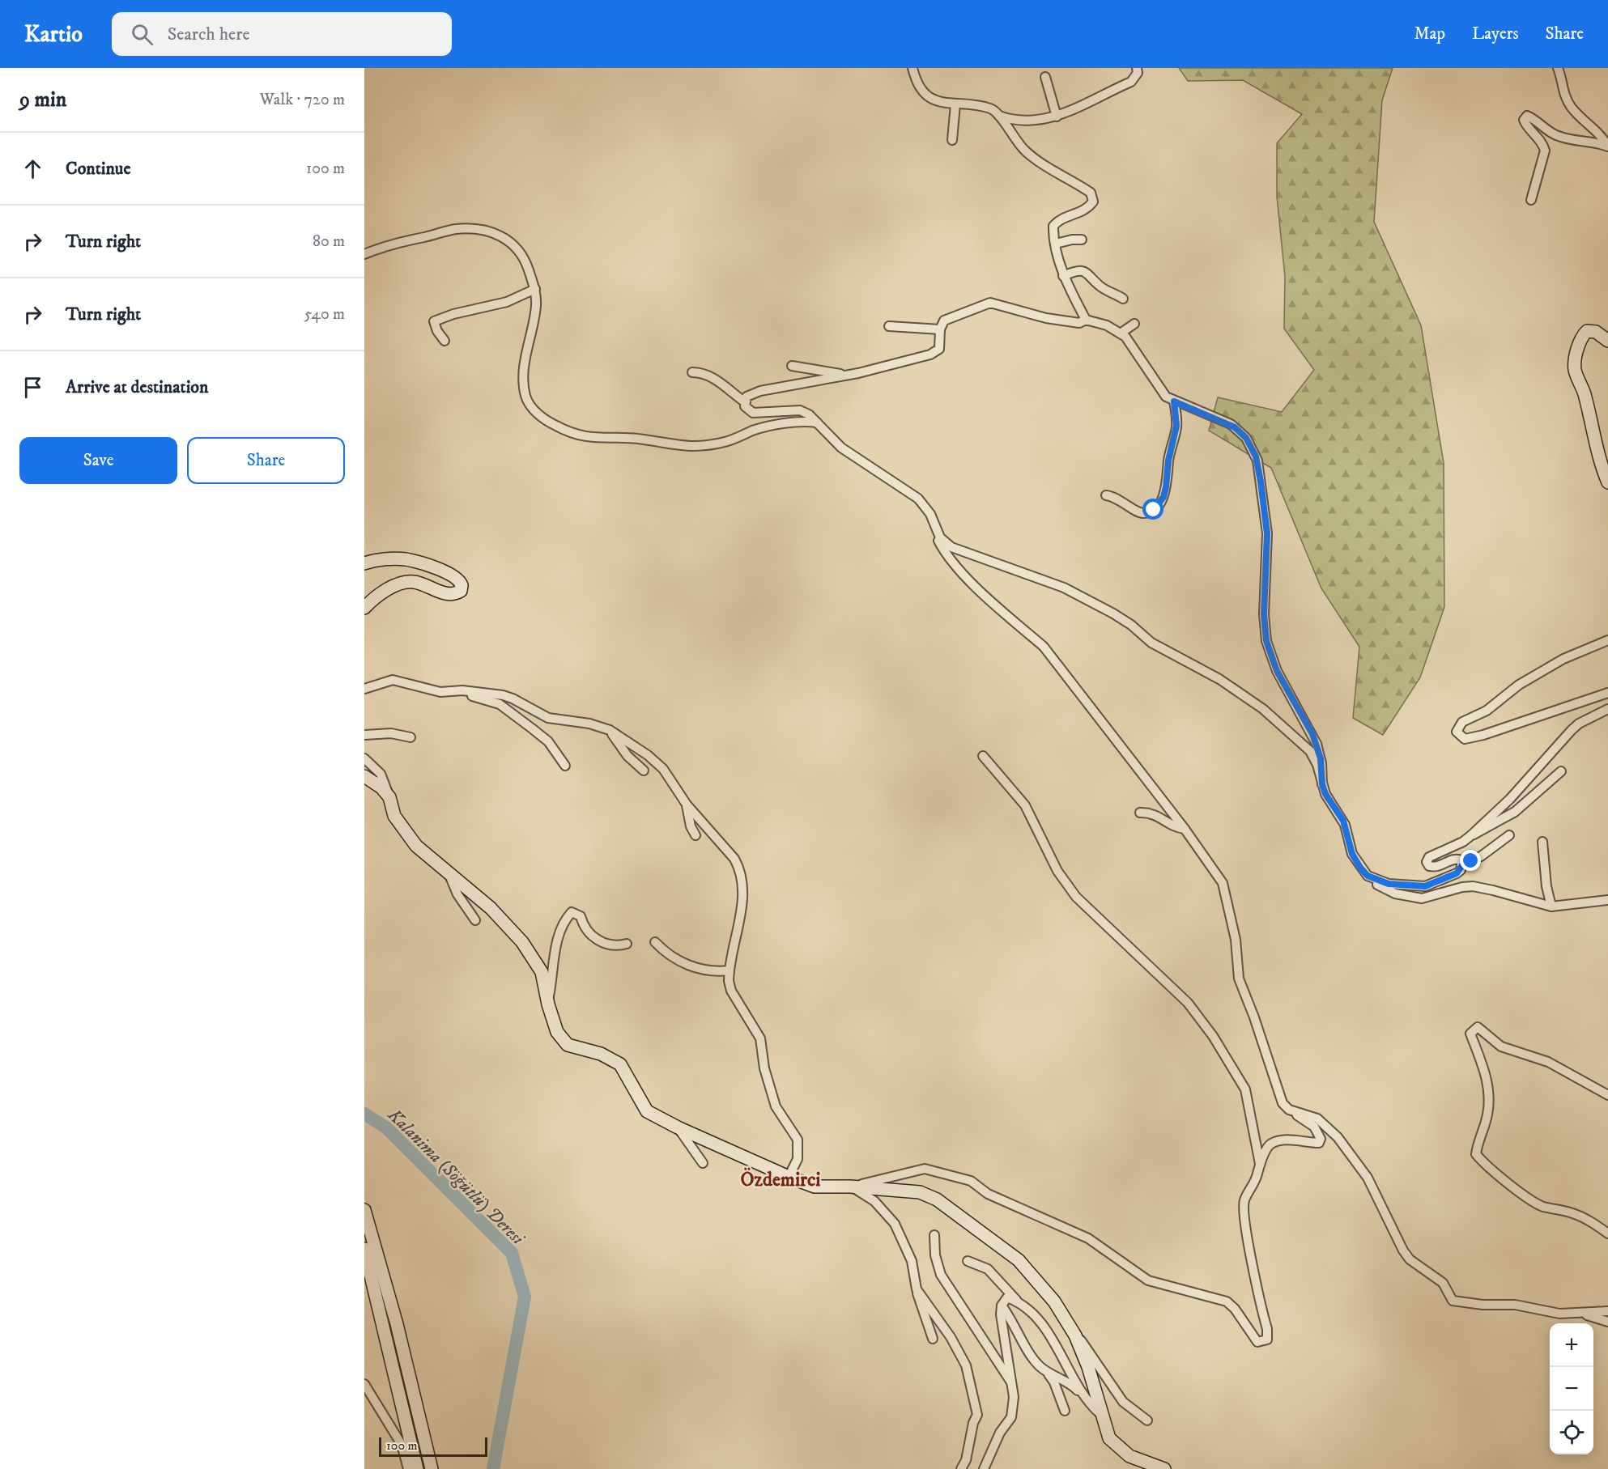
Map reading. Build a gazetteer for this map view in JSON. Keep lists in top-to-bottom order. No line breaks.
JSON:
{"districts":["Özdemirci"],"water":["Kalanima (Söğütlü) Deresi"],"scale_bar":"100 m","page":{"header":"Kartio","search":"Search here","nav":["Map","Layers","Share"],"heading":["9 min","Walk · 720 m"],"list":[["Continue","100 m"],["Turn right","80 m"],["Turn right","540 m"],"Arrive at destination"],"buttons":["Save","Share"],"map_buttons":["+","−"],"scale":"100 m"}}
